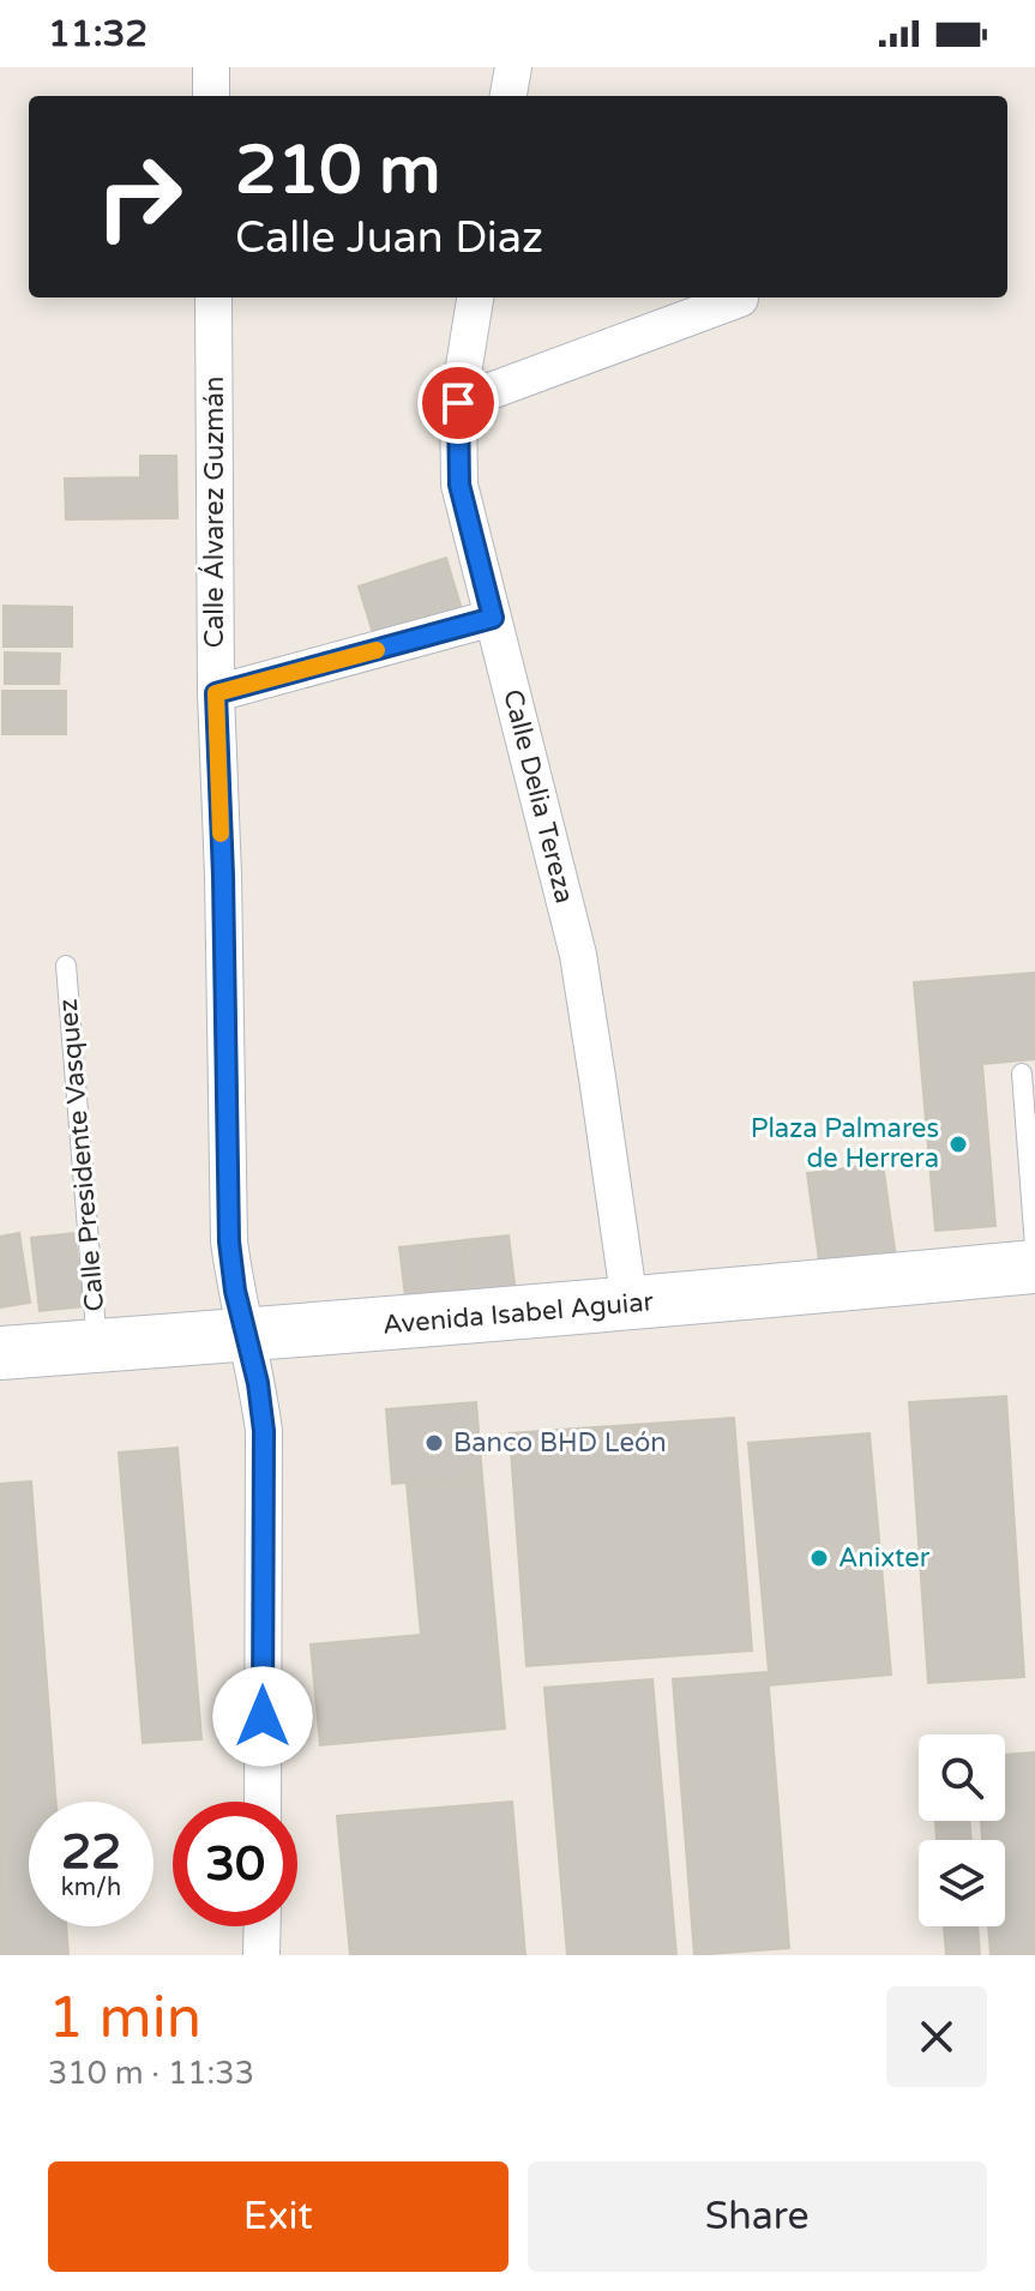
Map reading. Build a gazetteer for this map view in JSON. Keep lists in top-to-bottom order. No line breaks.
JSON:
{"streets":{"main road":["Avenida Isabel Aguiar"],"street":["Calle Álvarez Guzmán","Calle Delia Tereza"],"lane":["Calle Presidente Vasquez"]},"crossings":[["Calle Álvarez Guzmán","Avenida Isabel Aguiar"],["Calle Delia Tereza","Avenida Isabel Aguiar"],["Calle Presidente Vasquez","Avenida Isabel Aguiar"]],"places":["Plaza Palmares de Herrera","Banco BHD León","Anixter"],"page":{"status":"11:32","turn":["210 m","Calle Juan Diaz"],"speed":"22 km/h","limit":"30","heading":["1 min","310 m · 11:33"],"buttons":["Exit","Share"]}}
